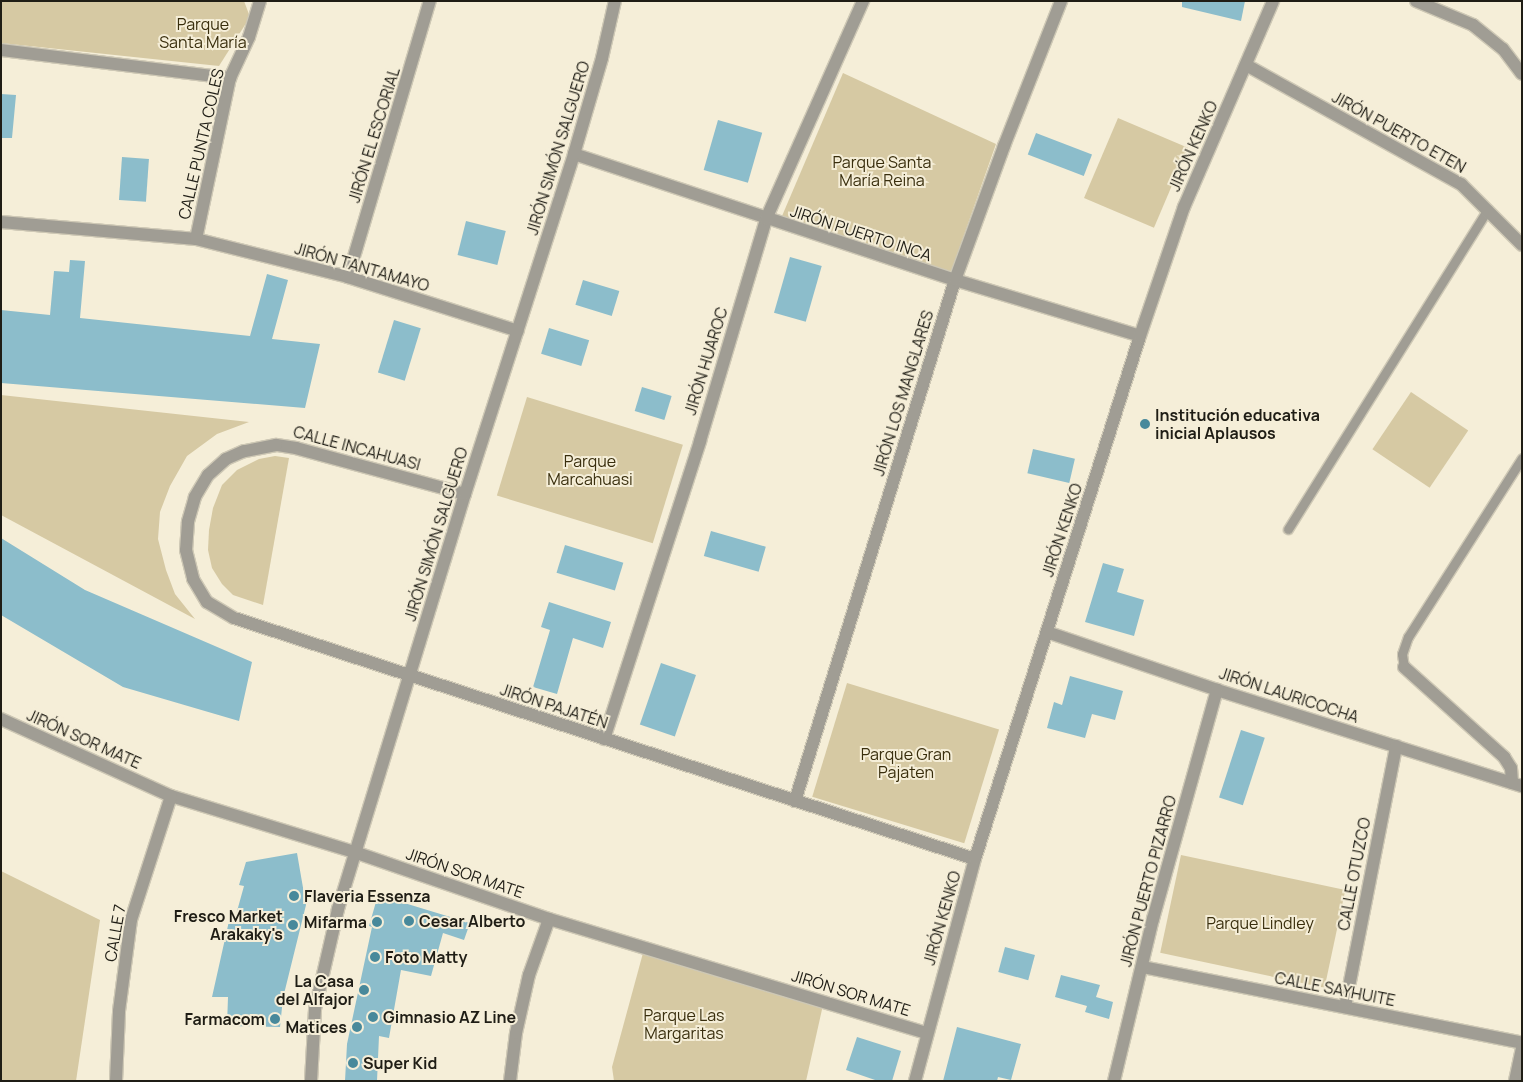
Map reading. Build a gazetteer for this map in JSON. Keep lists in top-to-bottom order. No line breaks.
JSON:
{"streets":{"street":["JIRÓN PUERTO ETEN","JIRÓN EL ESCORIAL","CALLE PUNTA COLES","JIRÓN KENKO","JIRÓN SIMÓN SALGUERO","JIRÓN PUERTO INCA","JIRÓN TANTAMAYO","JIRÓN HUAROC","JIRÓN LOS MANGLARES","CALLE INCAHUASI","JIRÓN LAURICOCHA","JIRÓN PAJATÉN","JIRÓN SOR MATE","CALLE OTUZCO","JIRÓN PUERTO PIZARRO","CALLE 7","CALLE SAYHUITE"]},"crossings":[["JIRÓN PUERTO ETEN","JIRÓN KENKO"],["JIRÓN EL ESCORIAL","JIRÓN TANTAMAYO"],["CALLE PUNTA COLES","JIRÓN TANTAMAYO"],["JIRÓN KENKO","JIRÓN PUERTO INCA"],["JIRÓN KENKO","JIRÓN LAURICOCHA"],["JIRÓN KENKO","JIRÓN PAJATÉN"],["JIRÓN KENKO","JIRÓN SOR MATE"],["JIRÓN SIMÓN SALGUERO","JIRÓN PUERTO INCA"],["JIRÓN SIMÓN SALGUERO","JIRÓN TANTAMAYO"],["JIRÓN SIMÓN SALGUERO","CALLE INCAHUASI"],["JIRÓN SIMÓN SALGUERO","JIRÓN PAJATÉN"],["JIRÓN SIMÓN SALGUERO","JIRÓN SOR MATE"],["JIRÓN PUERTO INCA","JIRÓN HUAROC"],["JIRÓN PUERTO INCA","JIRÓN LOS MANGLARES"],["JIRÓN HUAROC","JIRÓN PAJATÉN"],["JIRÓN LOS MANGLARES","JIRÓN PAJATÉN"],["CALLE INCAHUASI","JIRÓN PAJATÉN"],["JIRÓN LAURICOCHA","CALLE OTUZCO"],["JIRÓN LAURICOCHA","JIRÓN PUERTO PIZARRO"],["JIRÓN SOR MATE","CALLE 7"],["CALLE OTUZCO","CALLE SAYHUITE"],["JIRÓN PUERTO PIZARRO","CALLE SAYHUITE"]],"parks":["Parque Santa María","Parque Santa María Reina","Parque Marcahuasi","Parque Gran Pajaten","Parque Lindley","Parque Las Margaritas"],"places":["Institución educativa inicial Aplausos","Flaveria Essenza","Cesar Alberto","Mifarma","Fresco Market Arakaky's","Foto Matty","La Casa del Alfajor","Gimnasio AZ Line","Farmacom","Matices","Super Kid"]}
